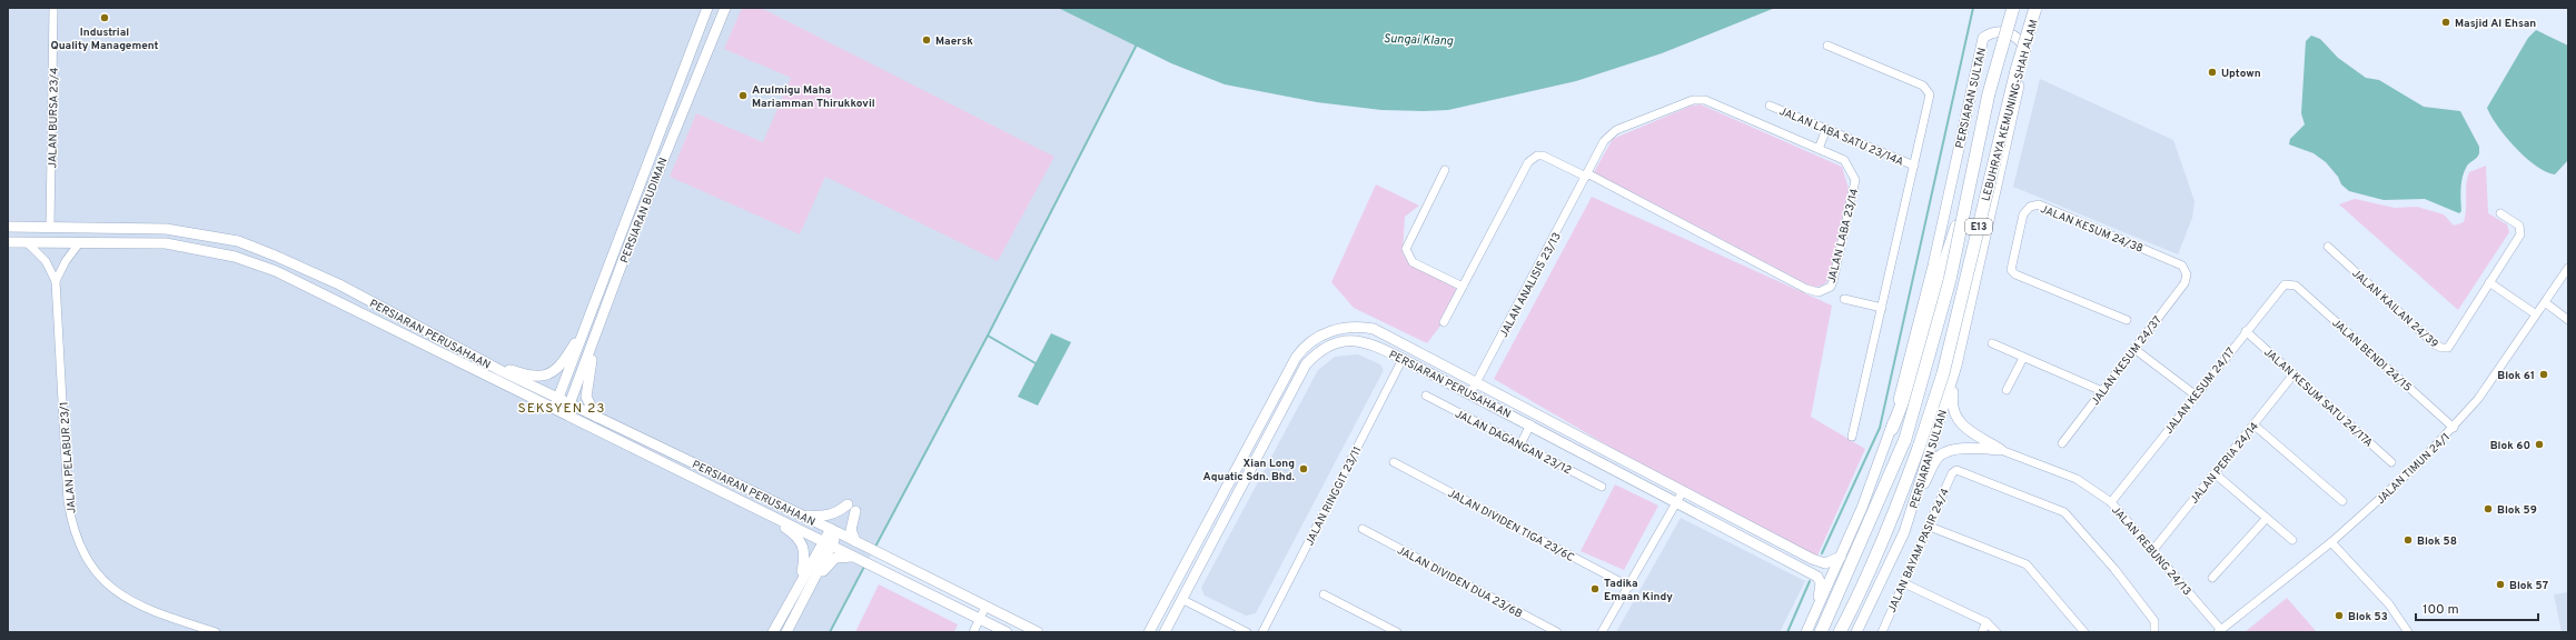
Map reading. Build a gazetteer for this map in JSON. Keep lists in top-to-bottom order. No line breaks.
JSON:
{"streets":{"highway":["LEBUHRAYA KEMUNING-SHAH ALAM","E13"],"main road":["PERSIARAN SULTAN","PERSIARAN BUDIMAN","PERSIARAN PERUSAHAAN"],"street":["JALAN BURSA 23/4","JALAN LABA SATU 23/14A","JALAN KESUM 24/38","JALAN LABA 23/14","JALAN ANALISIS 23/13","JALAN KAILAN 24/39","JALAN BENDI 24/15","JALAN KESUM 24/37","JALAN KESUM 24/17","JALAN KESUM SATU 24/17A","JALAN DAGANGAN 23/12","JALAN PELABUR 23/1","JALAN PERIA 24/14","JALAN TIMUN 24/1","JALAN RINGGIT 23/11","JALAN DIVIDEN TIGA 23/6C","JALAN BAYAM PASIR 24/4","JALAN REBUNG 24/13","JALAN DIVIDEN DUA 23/6B"]},"crossings":[["PERSIARAN SULTAN","PERSIARAN PERUSAHAAN"],["LEBUHRAYA KEMUNING-SHAH ALAM","E13"],["JALAN BURSA 23/4","PERSIARAN PERUSAHAAN"],["PERSIARAN BUDIMAN","PERSIARAN PERUSAHAAN"],["JALAN KESUM 24/38","JALAN KESUM 24/37"],["JALAN LABA 23/14","JALAN ANALISIS 23/13"],["JALAN ANALISIS 23/13","PERSIARAN PERUSAHAAN"],["PERSIARAN PERUSAHAAN","JALAN PELABUR 23/1"],["PERSIARAN PERUSAHAAN","JALAN RINGGIT 23/11"],["JALAN BENDI 24/15","JALAN KESUM 24/17"],["JALAN BENDI 24/15","JALAN TIMUN 24/1"],["JALAN KESUM 24/17","JALAN KESUM SATU 24/17A"],["JALAN KESUM 24/17","JALAN REBUNG 24/13"],["JALAN KESUM SATU 24/17A","JALAN PERIA 24/14"],["JALAN PERIA 24/14","JALAN REBUNG 24/13"],["JALAN TIMUN 24/1","JALAN REBUNG 24/13"]],"districts":["SEKSYEN 23"],"water":["Sungai Klang"],"places":["Industrial Quality Management","Masjid Al Ehsan","Maersk","Uptown","Arulmigu Maha Mariamman Thirukkovil","Blok 61","Blok 60","Xian Long Aquatic Sdn. Bhd.","Blok 59","Blok 58","Blok 57","Tadika Emaan Kindy","Blok 53"],"scale_bar":"100 m"}
